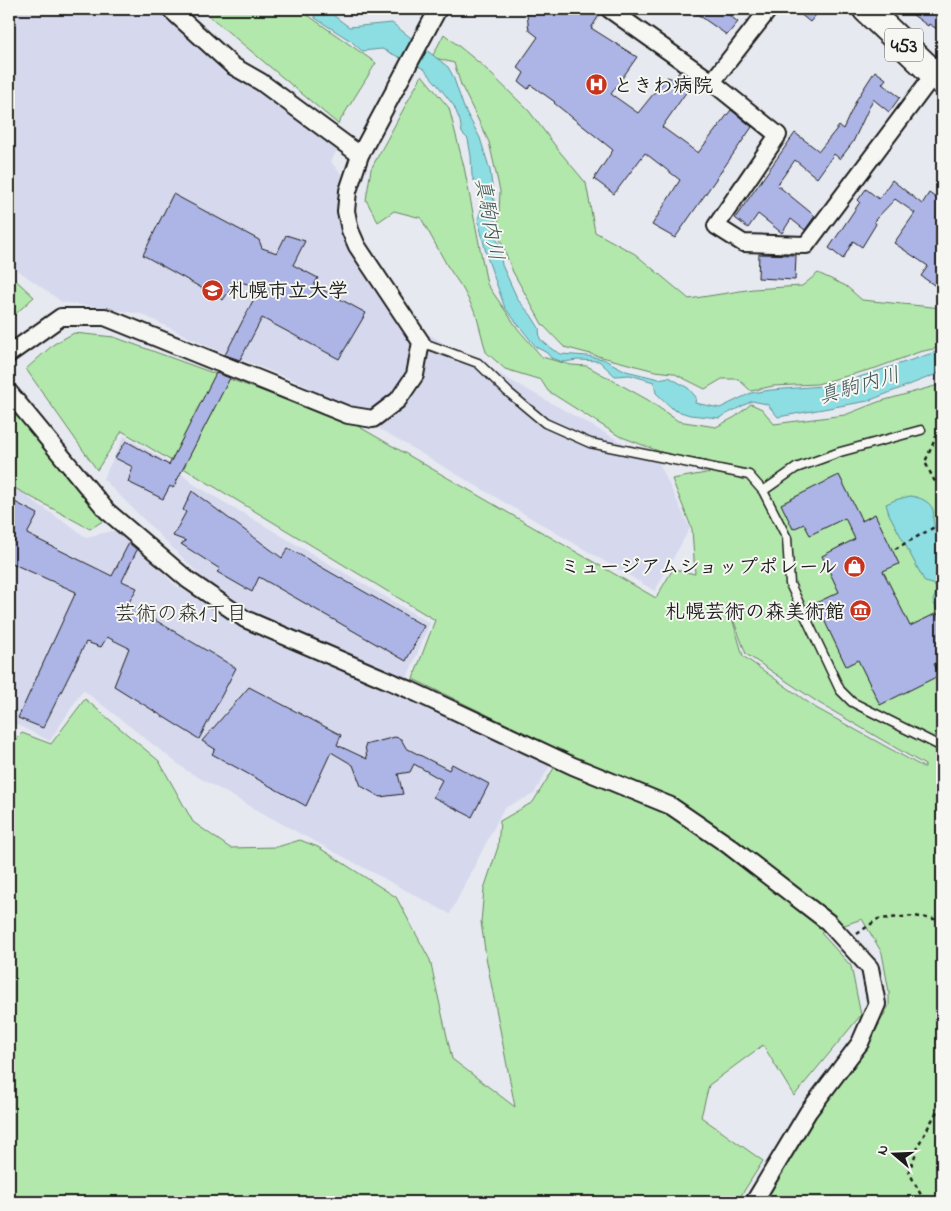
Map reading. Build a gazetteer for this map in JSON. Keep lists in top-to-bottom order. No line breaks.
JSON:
{"streets":{"highway":["453"]},"districts":["芸術の森1丁目"],"water":["真駒内川"],"places":{"hospital":["ときわ病院"],"school or university":["札幌市立大学"],"shop":["ミュージアムショップポレール"],"museum":["札幌芸術の森美術館"]},"north":"left"}
